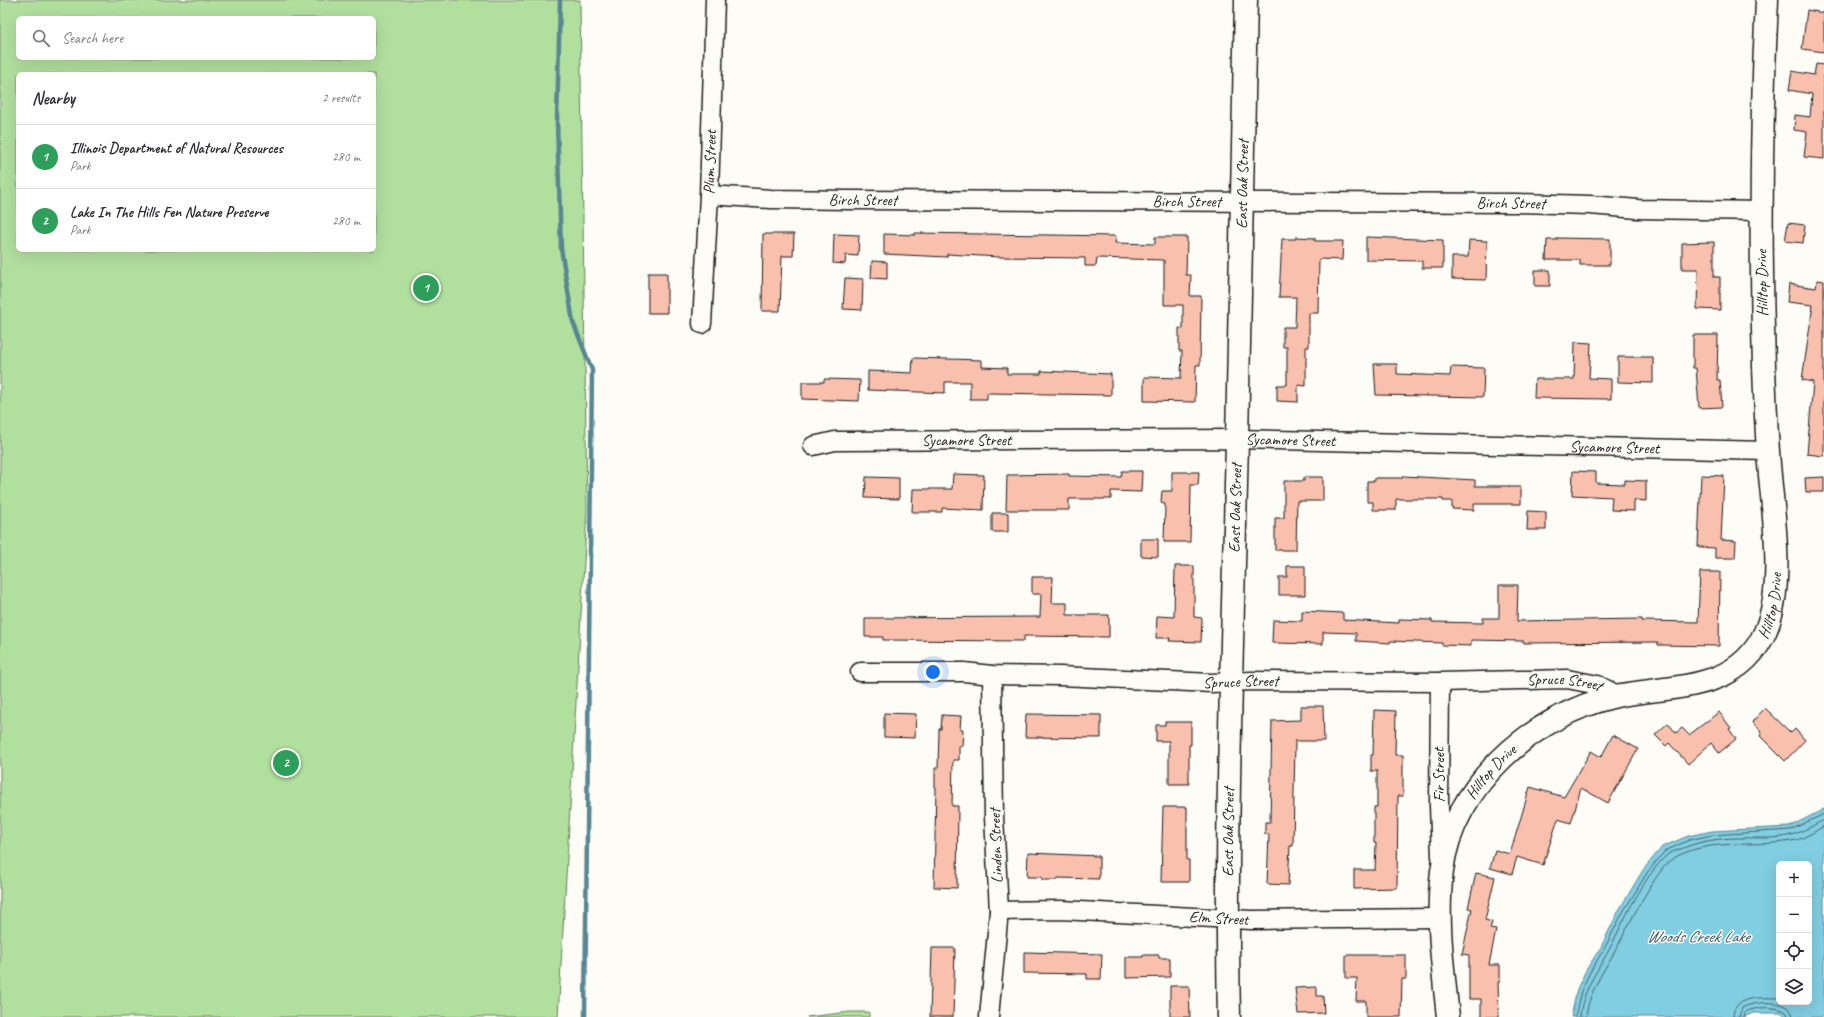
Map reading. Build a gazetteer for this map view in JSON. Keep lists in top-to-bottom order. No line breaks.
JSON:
{"streets":{"street":["Plum Street","East Oak Street","Birch Street","Hilltop Drive","Sycamore Street","Spruce Street","Fir Street","Linden Street","Elm Street"]},"crossings":[["Plum Street","Birch Street"],["East Oak Street","Birch Street"],["East Oak Street","Sycamore Street"],["East Oak Street","Spruce Street"],["East Oak Street","Elm Street"],["Birch Street","Hilltop Drive"],["Hilltop Drive","Sycamore Street"],["Hilltop Drive","Spruce Street"],["Hilltop Drive","Fir Street"],["Hilltop Drive","Elm Street"],["Spruce Street","Fir Street"],["Spruce Street","Linden Street"],["Linden Street","Elm Street"]],"water":["Woods Creek Lake"],"page":{"search":"Search here","heading":["Nearby","2 results"],"list":[{"mark":"1","name":"Illinois Department of Natural Resources","note":"Park","value":"280 m"},{"mark":"2","name":"Lake In The Hills Fen Nature Preserve","note":"Park","value":"280 m"}],"pins":["1","2"],"map_buttons":["+","−"]}}
